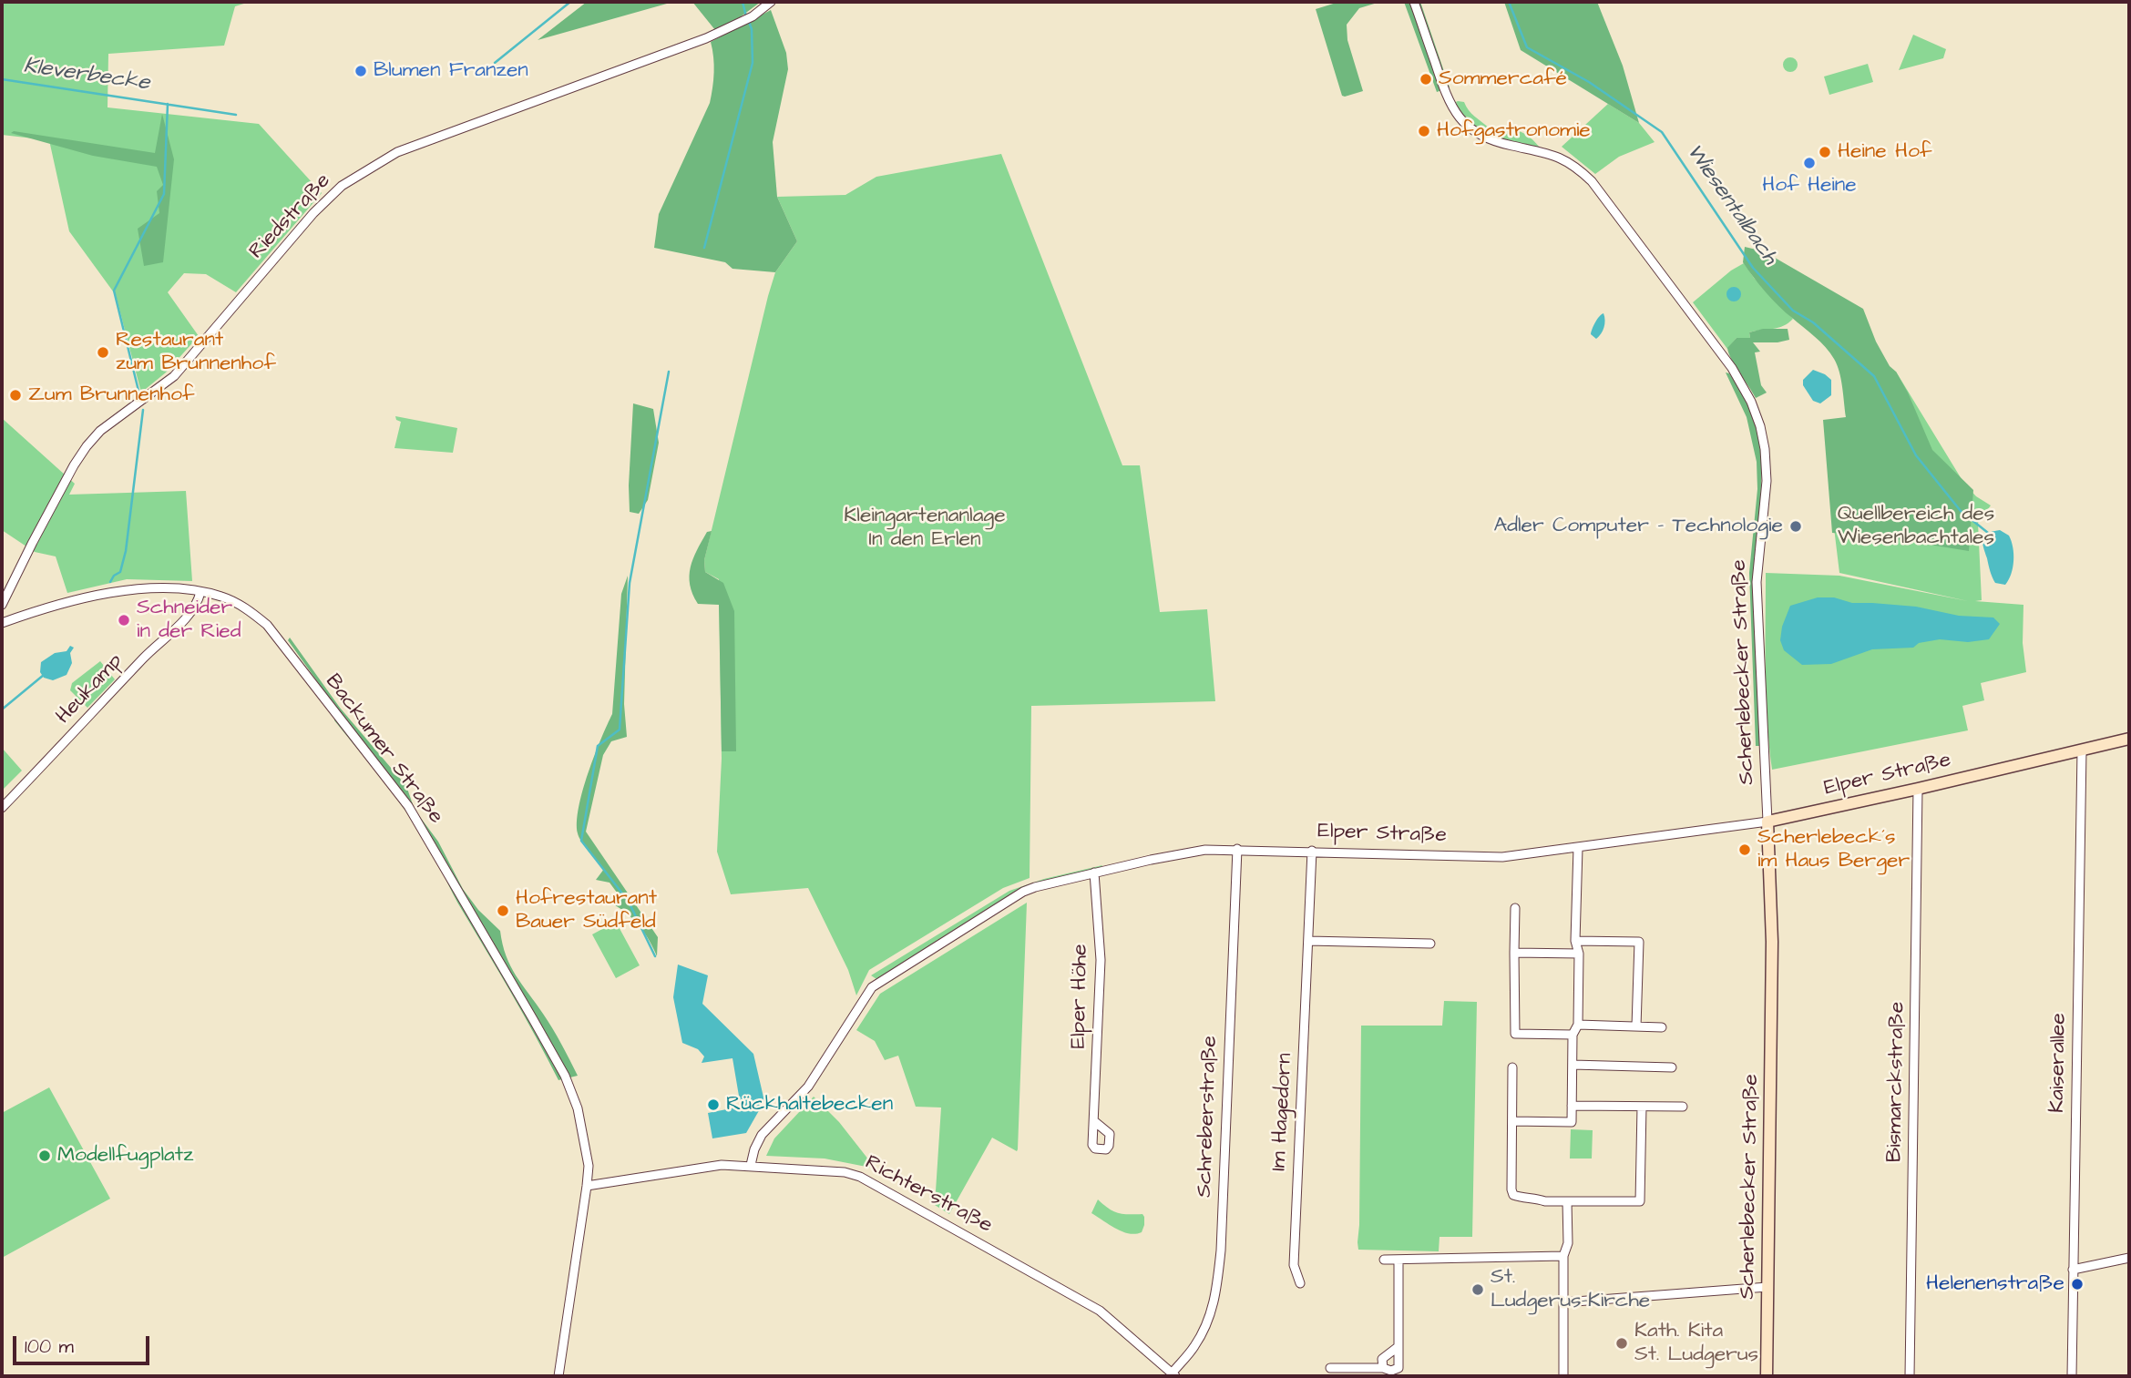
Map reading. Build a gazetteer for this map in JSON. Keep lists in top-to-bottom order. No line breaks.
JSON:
{"streets":{"street":["Riedstraße","Scherlebecker Straße","Heukamp","Backumer Straße","Elper Straße","Elper Höhe","Kaiserallee","Bismarckstraße","Im Hagedorn","Schreberstraße","Richterstraße"]},"crossings":[["Scherlebecker Straße","Elper Straße"],["Heukamp","Backumer Straße"],["Backumer Straße","Richterstraße"],["Elper Straße","Elper Höhe"],["Elper Straße","Kaiserallee"],["Elper Straße","Bismarckstraße"],["Elper Straße","Im Hagedorn"],["Elper Straße","Schreberstraße"],["Elper Straße","Richterstraße"],["Schreberstraße","Richterstraße"]],"water":["Kleverbecke","Wiesentalbach"],"parks":["Quellbereich des Wiesenbachtales","Kleingartenanlage In den Erlen"],"places":["Blumen Franzen","Sommercafé","Hofgastronomie","Heine Hof","Hof Heine","Restaurant zum Brunnenhof","Zum Brunnenhof","Adler Computer - Technologie","Schneider in der Ried","Scherlebeck´s im Haus Berger","Hofrestaurant Bauer Südfeld","Rückhaltebecken","Modellfugplatz","Helenenstraße","St. Ludgerus-Kirche","Kath. Kita St. Ludgerus"],"scale_bar":"100 m"}
